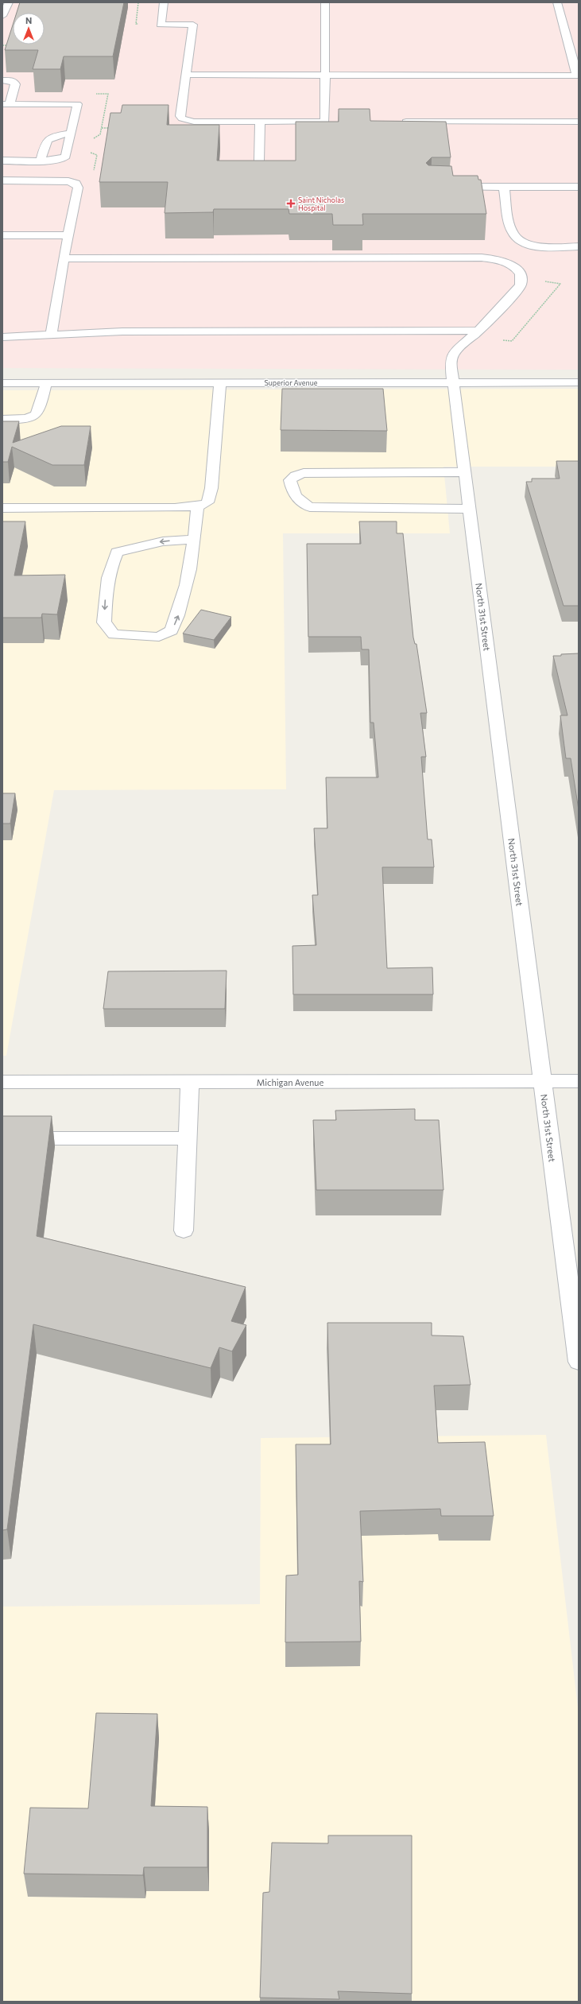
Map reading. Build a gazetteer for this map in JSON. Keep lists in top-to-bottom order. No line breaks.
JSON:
{"streets":{"street":["Superior Avenue","North 31st Street","Michigan Avenue"]},"crossings":[["Superior Avenue","North 31st Street"],["North 31st Street","Michigan Avenue"]],"places":{"health":["Saint Nicholas Hospital"]},"north":"top"}
